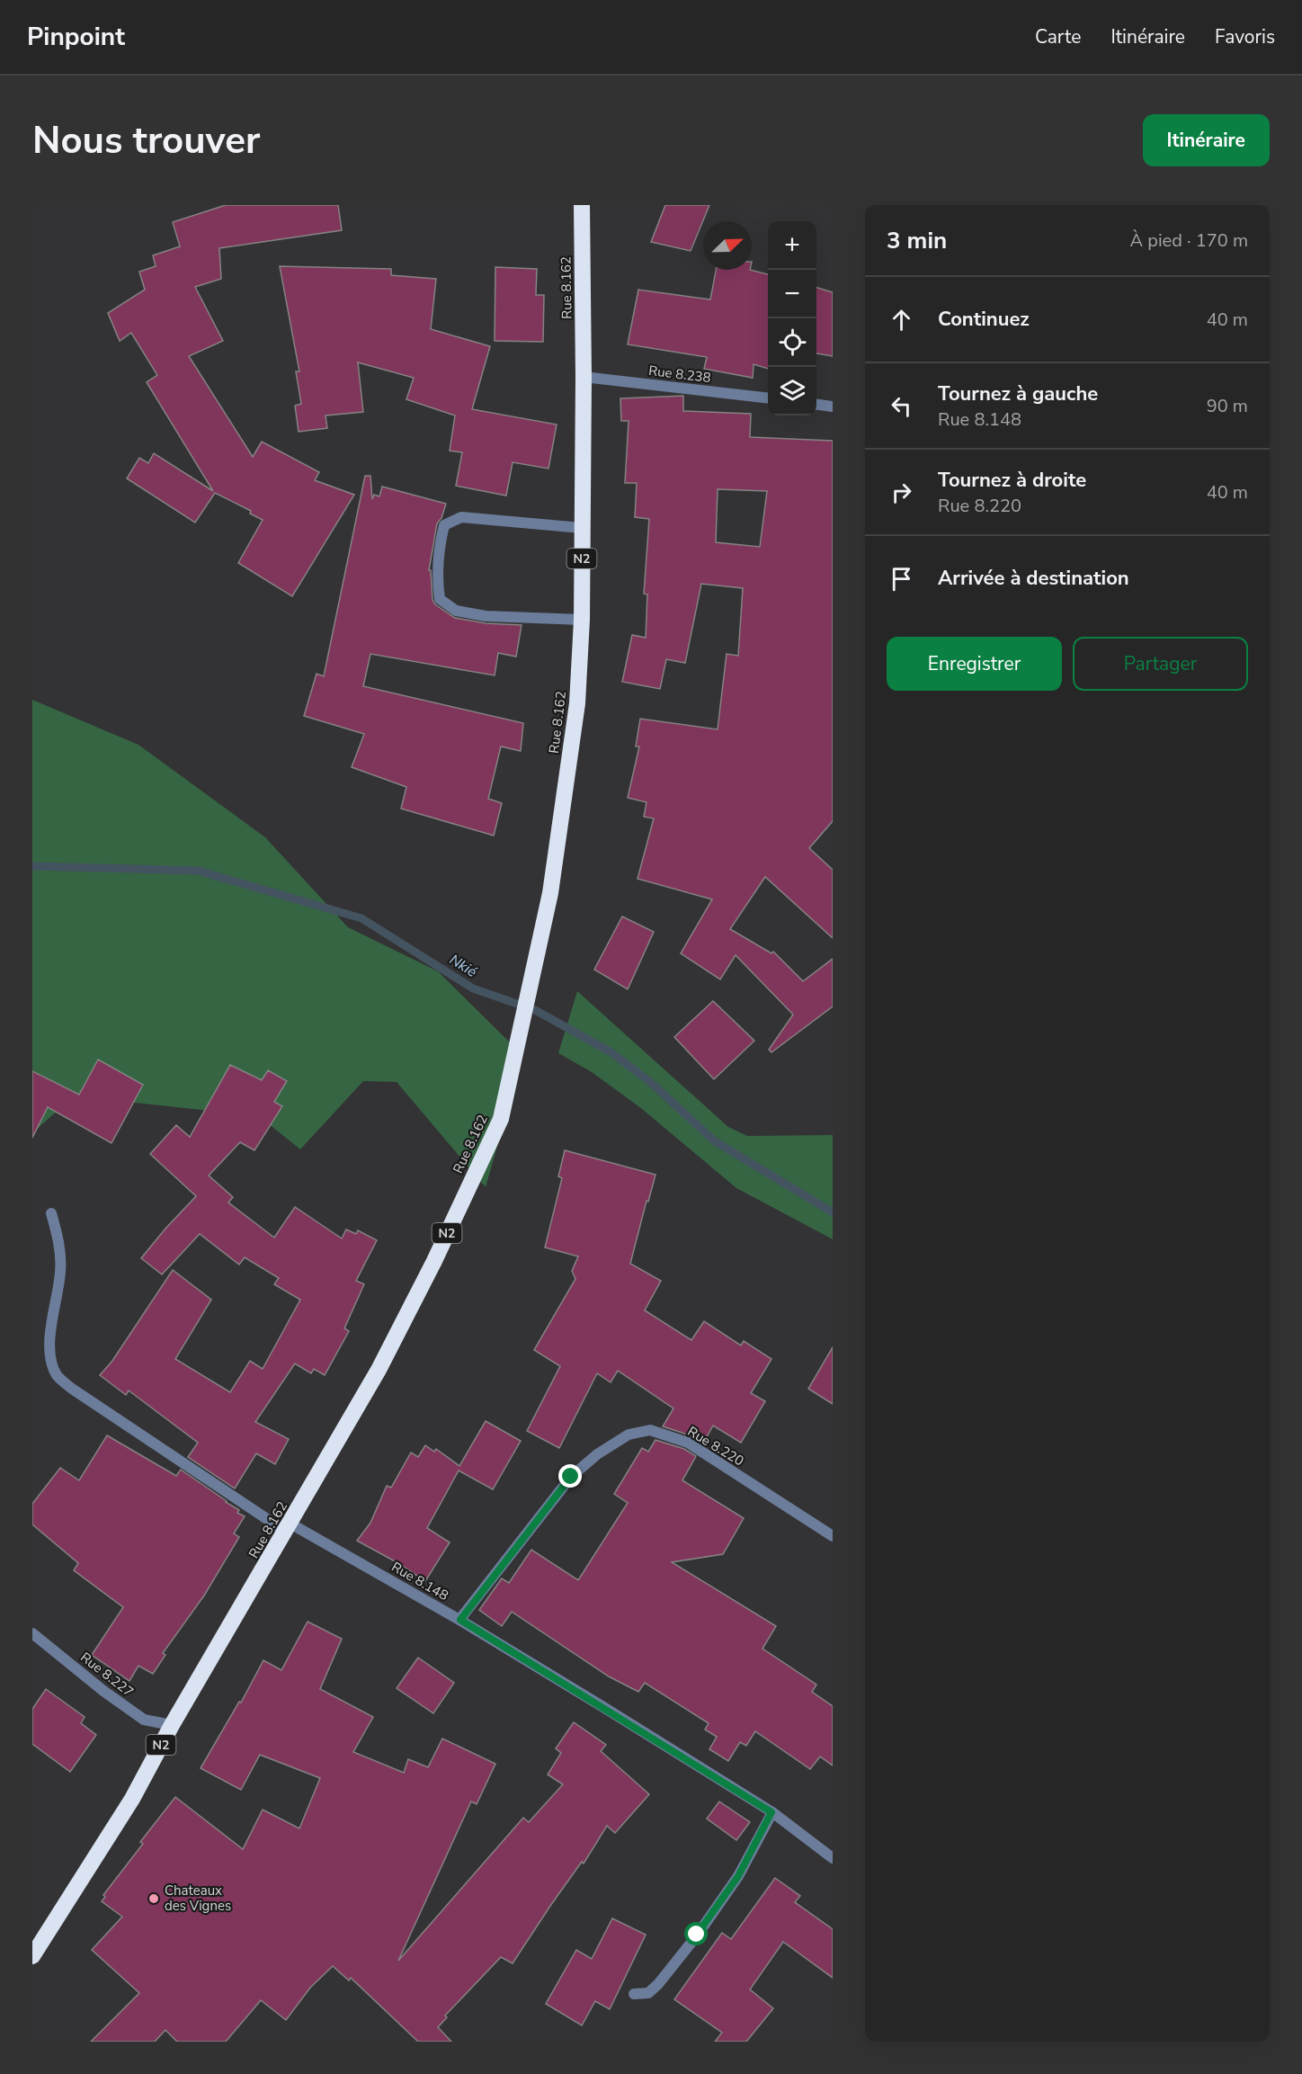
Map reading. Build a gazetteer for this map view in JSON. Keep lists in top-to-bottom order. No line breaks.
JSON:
{"streets":{"highway":["Rue 8.162","N2"],"street":["Rue 8.238","Rue 8.220","Rue 8.148","Rue 8.227"]},"crossings":[["Rue 8.162","Rue 8.238"],["Rue 8.162","Rue 8.148"],["Rue 8.162","Rue 8.227"],["Rue 8.220","Rue 8.148"]],"water":["Nkié"],"places":["Chateaux des Vignes"],"north":"top right","page":{"header":"Pinpoint","nav":["Carte","Itinéraire","Favoris"],"buttons":["Itinéraire",["Enregistrer","Partager"]],"title":"Nous trouver","heading":["3 min","À pied · 170 m"],"map_buttons":["+","−"],"list":[["Continuez","40 m"],["Tournez à gauche","Rue 8.148","90 m"],["Tournez à droite","Rue 8.220","40 m"],"Arrivée à destination"]}}
